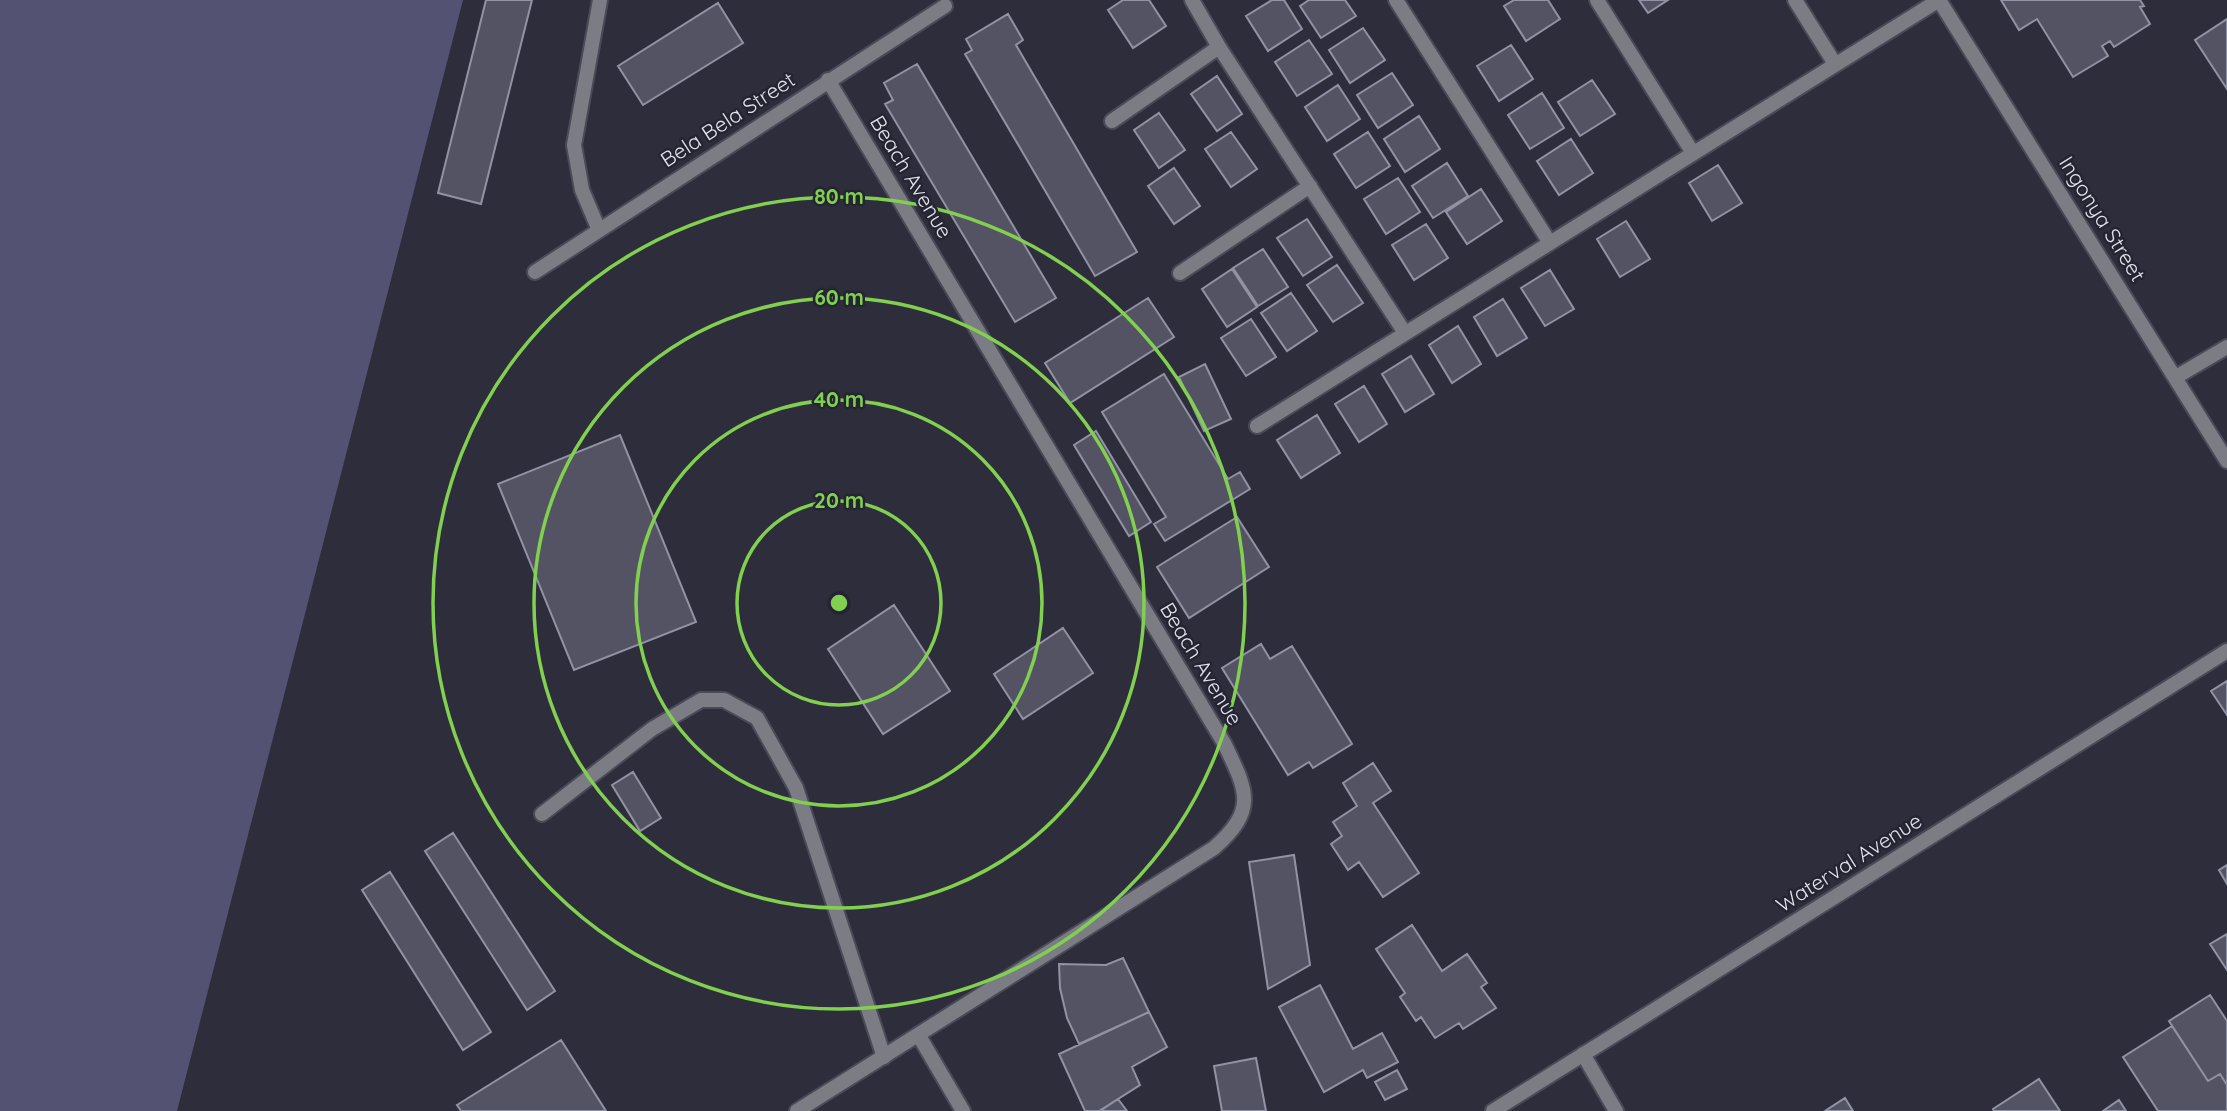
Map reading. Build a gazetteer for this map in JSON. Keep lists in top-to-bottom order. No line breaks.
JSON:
{"streets":{"street":["Bela Bela Street","Beach Avenue","Ingonya Street","Waterval Avenue"]},"crossings":[["Bela Bela Street","Beach Avenue"]],"rings":["80 m","60 m","40 m","20 m"]}
